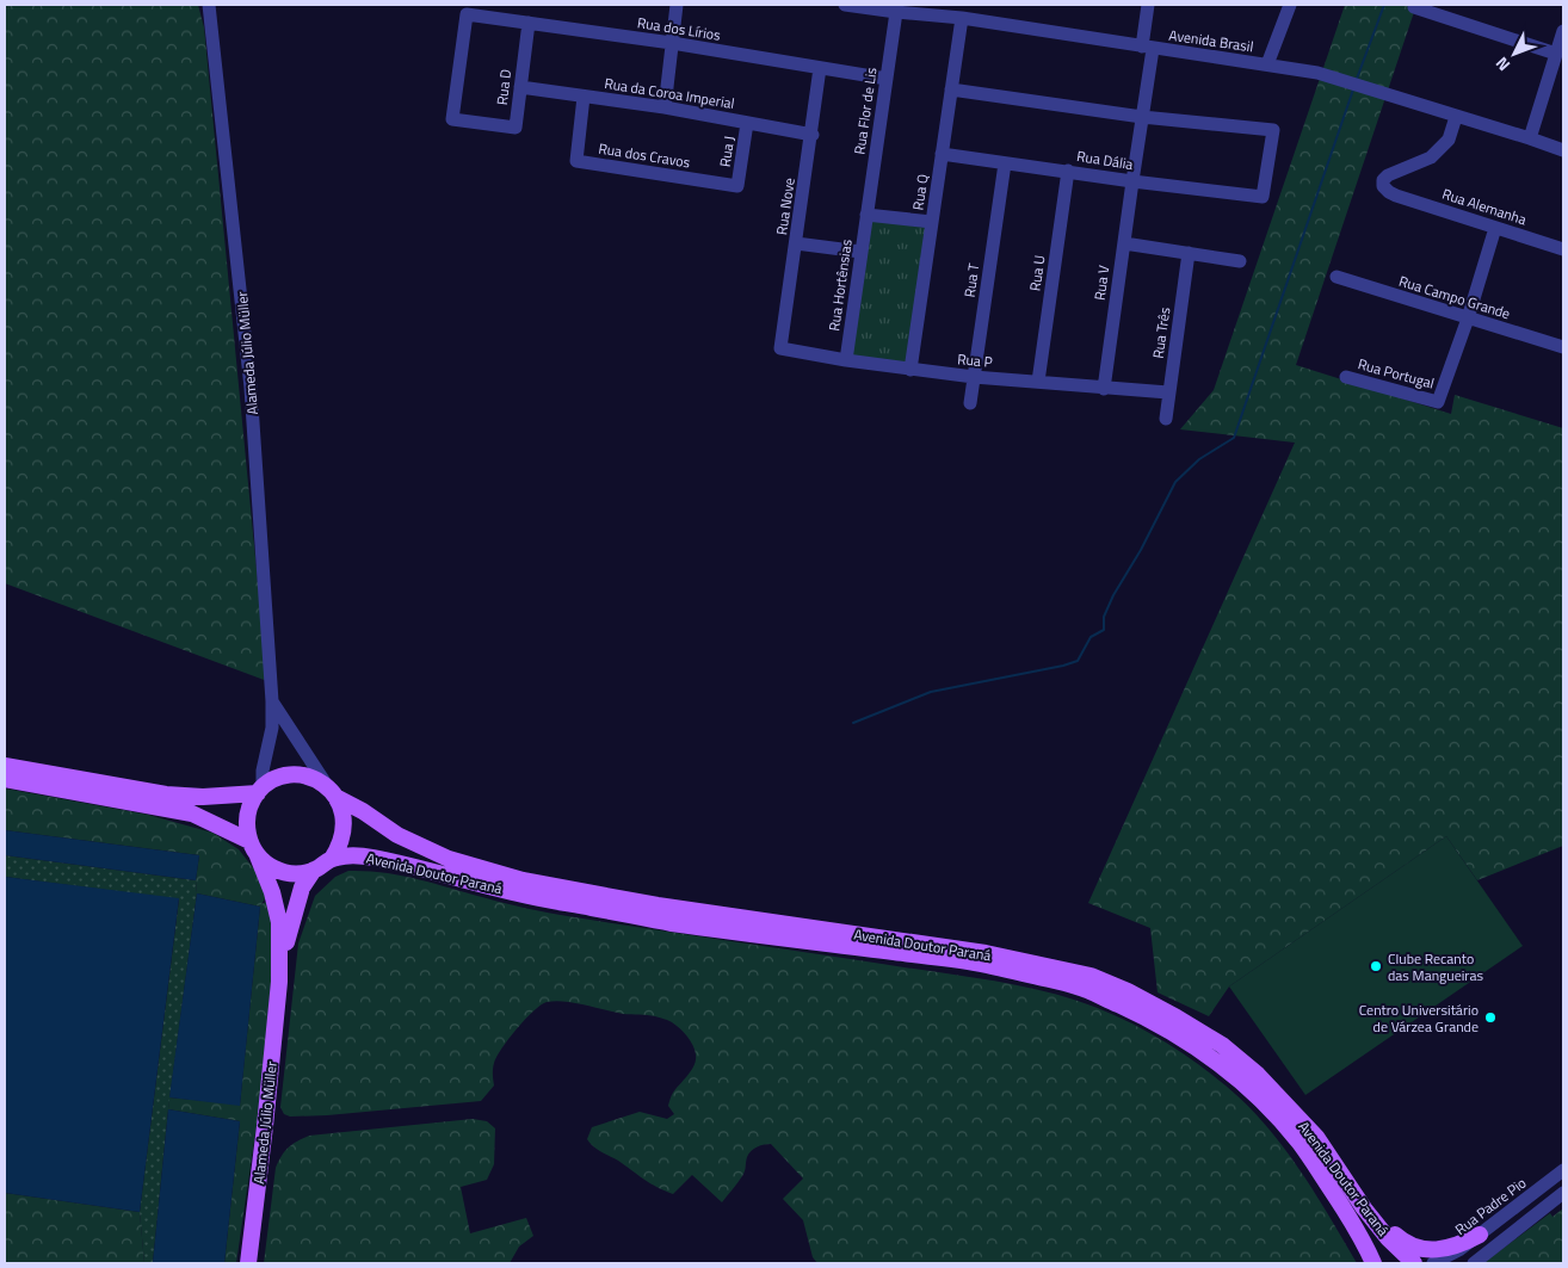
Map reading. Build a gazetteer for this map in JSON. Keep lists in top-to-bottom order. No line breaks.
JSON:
{"streets":{"main road":["Alameda Júlio Müller","Avenida Doutor Paraná"],"street":["Rua dos Lírios","Avenida Brasil","Rua D","Rua da Coroa Imperial","Rua Flor de Lis","Rua J","Rua dos Cravos","Rua Dália","Rua Q","Rua Nove","Rua Alemanha","Rua U","Rua T","Rua V","Rua Hortênsias","Rua Campo Grande","Rua Três","Rua P","Rua Portugal","Rua Padre Pio"]},"crossings":[["Rua dos Lírios","Rua D"],["Rua dos Lírios","Rua Flor de Lis"],["Rua dos Lírios","Rua Nove"],["Avenida Brasil","Rua Flor de Lis"],["Avenida Brasil","Rua Q"],["Avenida Brasil","Rua Alemanha"],["Avenida Brasil","Rua V"],["Rua D","Rua da Coroa Imperial"],["Rua da Coroa Imperial","Rua J"],["Rua da Coroa Imperial","Rua dos Cravos"],["Rua da Coroa Imperial","Rua Nove"],["Rua Flor de Lis","Rua Hortênsias"],["Rua J","Rua dos Cravos"],["Rua Dália","Rua Q"],["Rua Dália","Rua U"],["Rua Dália","Rua T"],["Rua Dália","Rua V"],["Rua Q","Rua P"],["Rua Nove","Rua P"],["Rua U","Rua P"],["Rua T","Rua P"],["Rua V","Rua P"],["Rua Hortênsias","Rua P"],["Rua Campo Grande","Rua Portugal"],["Rua Três","Rua P"],["Alameda Júlio Müller","Avenida Doutor Paraná"]],"places":["Clube Recanto das Mangueiras","Centro Universitário de Várzea Grande"],"north":"bottom left"}
